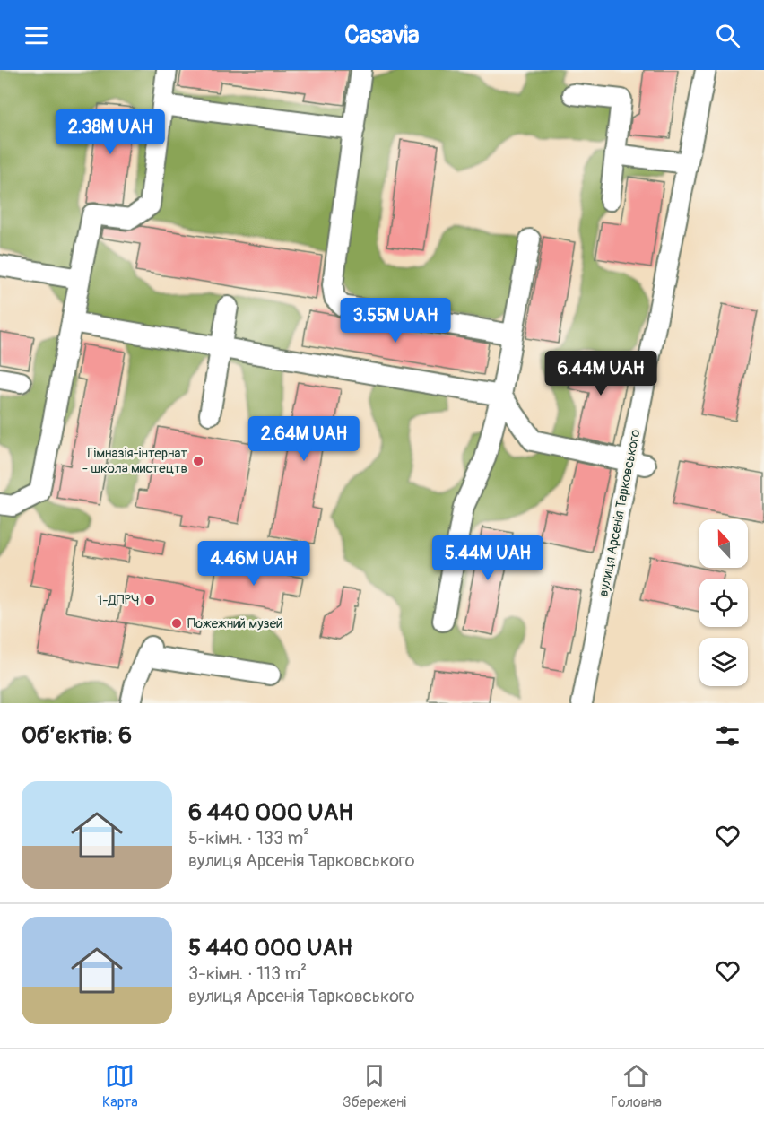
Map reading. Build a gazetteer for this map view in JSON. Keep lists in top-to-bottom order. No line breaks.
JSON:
{"streets":{"street":["вулиця Арсенія Тарковського"]},"places":["Гімназія-інтернат - школа мистецтв","1-ДПРЧ","Пожежний музей"],"north":"top","page":{"header":"Casavia","price":["2.38M UAH","3.55M UAH","6.44M UAH","2.64M UAH","5.44M UAH","4.46M UAH"],"heading":"Об’єктів: 6","list":[{"name":"6 440 000 UAH","note":"5-кімн. · 133 m² · вулиця Арсенія Тарковського"},{"name":"5 440 000 UAH","note":"3-кімн. · 113 m² · вулиця Арсенія Тарковського"}],"tabs":["Карта","Збережені","Головна"]}}
